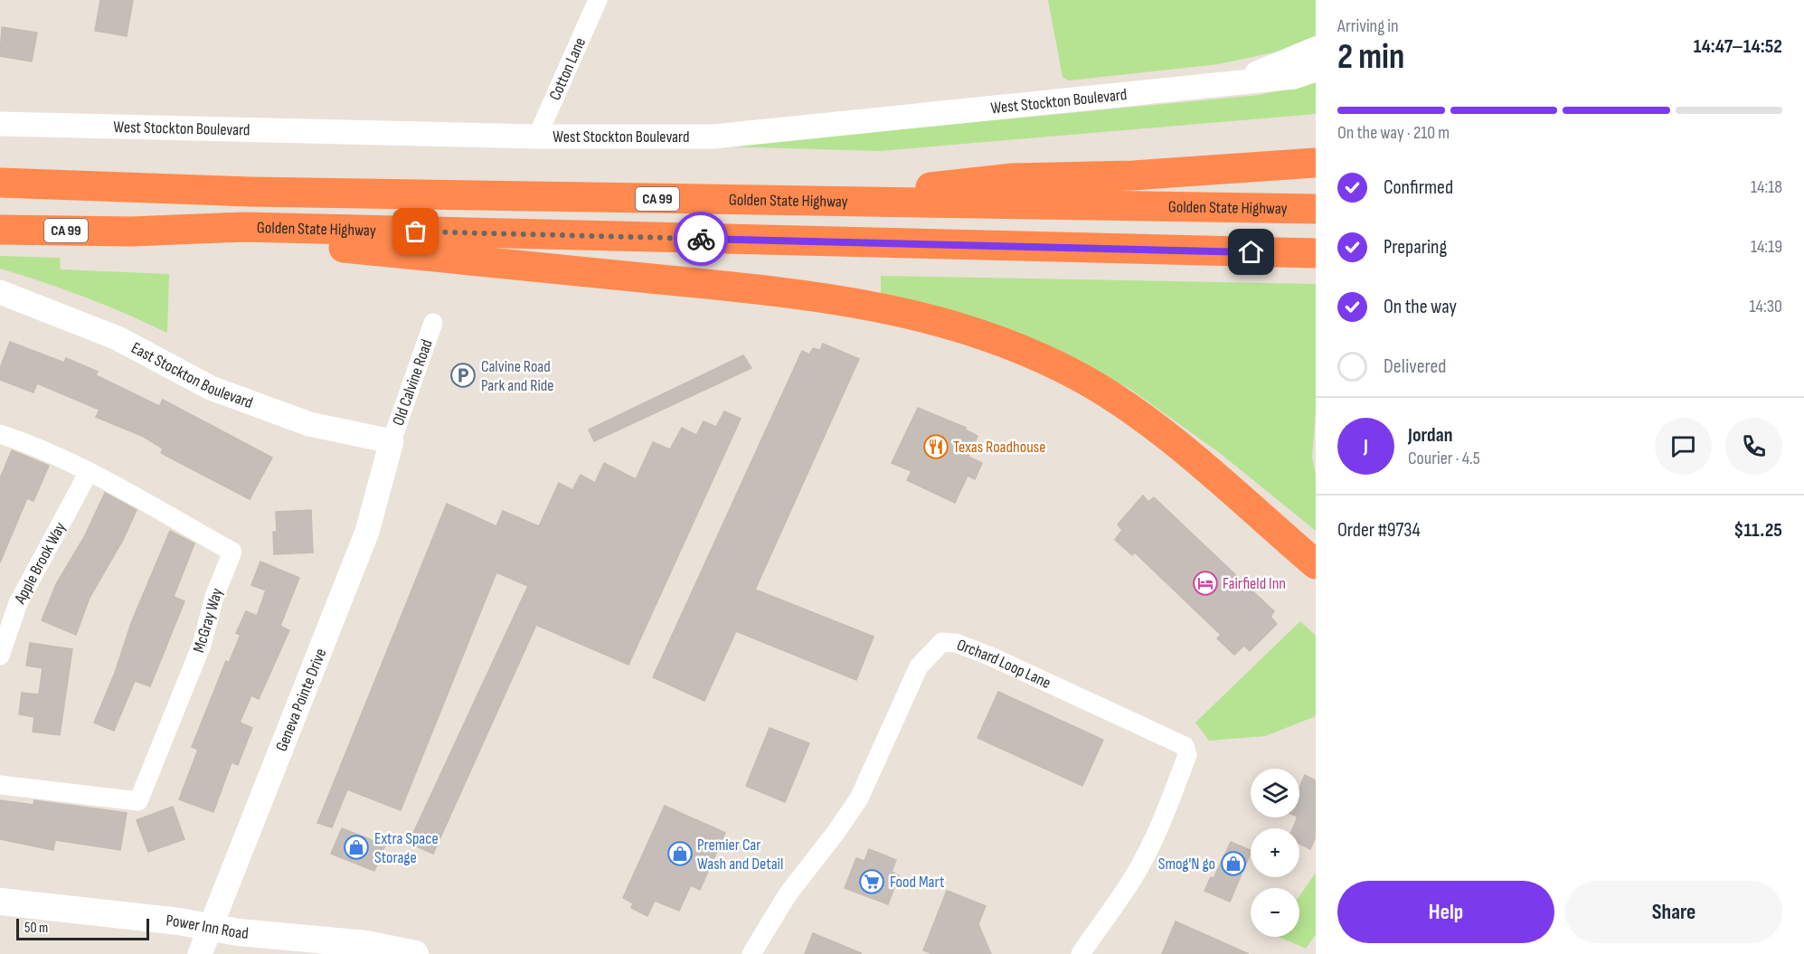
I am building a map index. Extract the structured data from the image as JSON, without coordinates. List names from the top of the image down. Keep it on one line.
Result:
{"streets":{"highway":["CA 99","Golden State Highway"],"main road":["Power Inn Road"],"street":["Cotton Lane","West Stockton Boulevard","East Stockton Boulevard","Old Calvine Road","Apple Brook Way","McGray Way","Orchard Loop Lane","Geneva Pointe Drive"]},"crossings":[["Cotton Lane","West Stockton Boulevard"],["East Stockton Boulevard","Old Calvine Road"],["East Stockton Boulevard","Geneva Pointe Drive"],["Old Calvine Road","Geneva Pointe Drive"],["Apple Brook Way","McGray Way"],["Geneva Pointe Drive","Power Inn Road"]],"places":{"parking":["Calvine Road Park and Ride"],"restaurant":["Texas Roadhouse"],"hotel":["Fairfield Inn"],"shop":["Extra Space Storage","Premier Car Wash and Detail","Smog'N go"],"supermarket":["Food Mart"]},"scale_bar":"50 m","page":{"heading":["2 min","Arriving in","14:47–14:52"],"panel":["Jordan","Courier · 4.5","Order #9734","$11.25"],"bar":"On the way · 210 m","list":[["Confirmed","14:18"],["Preparing","14:19"],["On the way","14:30"],"Delivered"],"round":"J","map_buttons":["+","−"],"buttons":["Help","Share"],"scale":"50 m"}}
